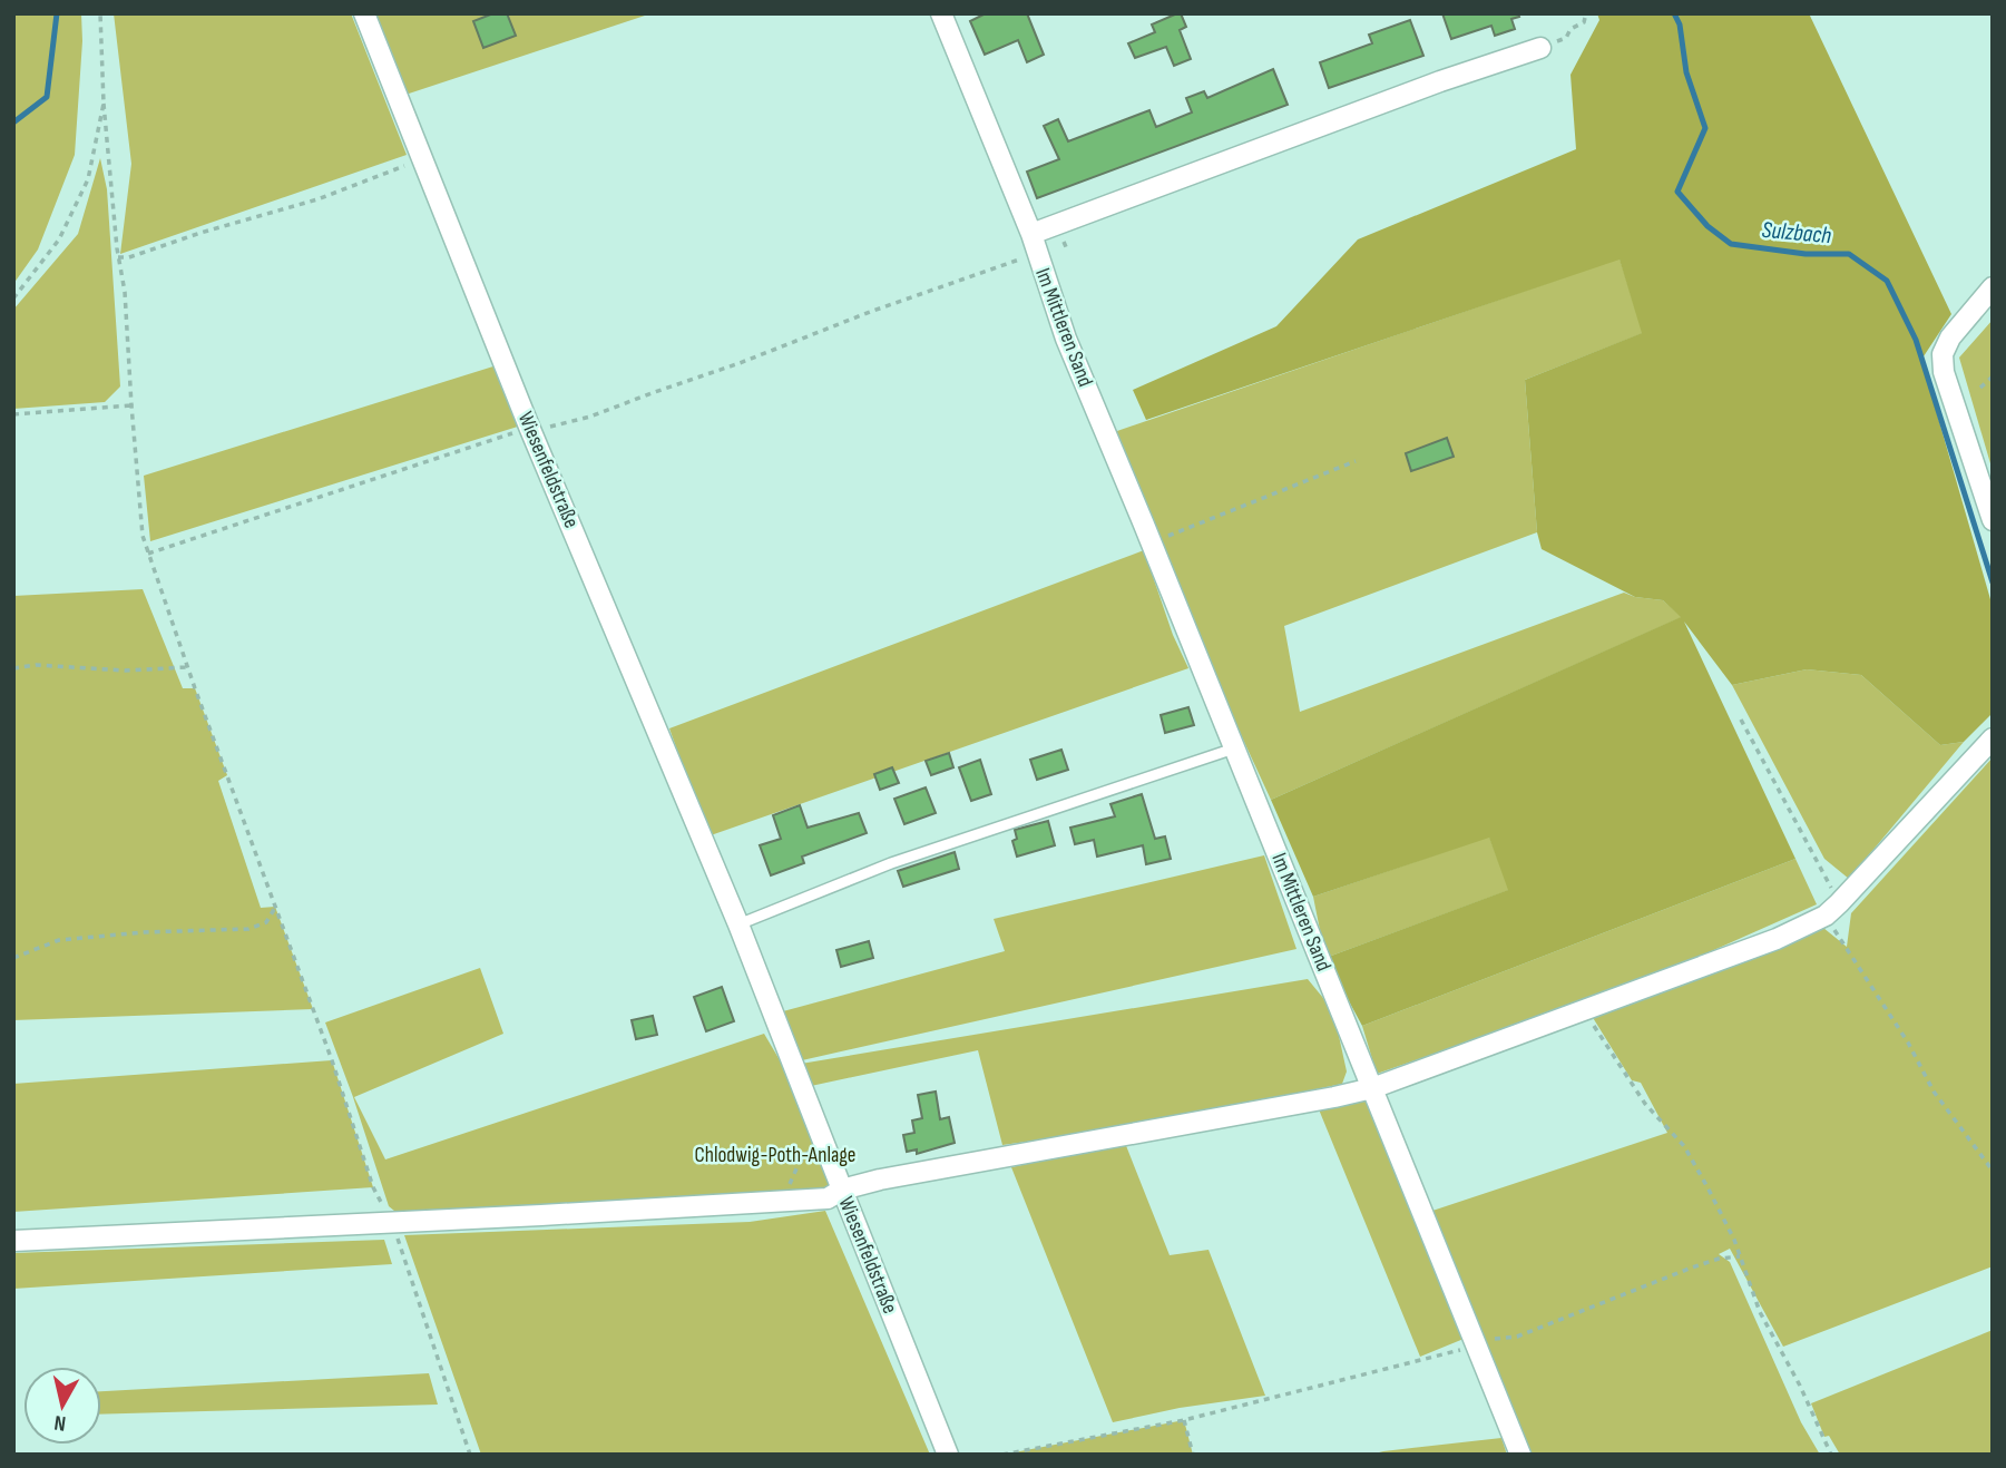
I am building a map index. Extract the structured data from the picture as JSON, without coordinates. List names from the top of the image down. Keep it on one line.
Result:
{"streets":{"street":["Im Mittleren Sand","Wiesenfeldstraße"]},"water":["Sulzbach"],"parks":["Chlodwig-Poth-Anlage"],"north":"bottom"}
